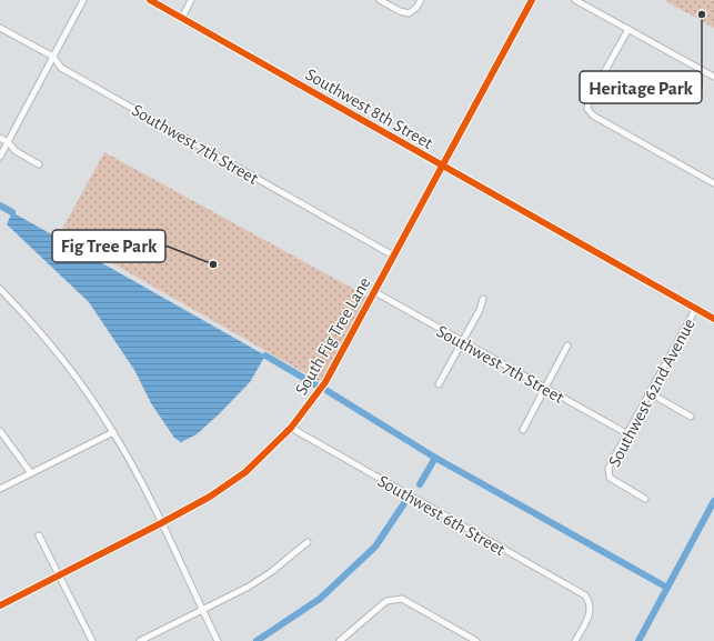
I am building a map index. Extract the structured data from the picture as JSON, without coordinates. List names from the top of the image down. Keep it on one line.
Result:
{"streets":{"street":["Southwest 8th Street","Southwest 7th Street","South Fig Tree Lane","Southwest 62nd Avenue","Southwest 6th Street"]},"crossings":[["Southwest 8th Street","South Fig Tree Lane"],["Southwest 8th Street","Southwest 62nd Avenue"],["Southwest 7th Street","South Fig Tree Lane"],["Southwest 7th Street","Southwest 62nd Avenue"],["South Fig Tree Lane","Southwest 6th Street"]],"places":["Heritage Park","Fig Tree Park"]}
